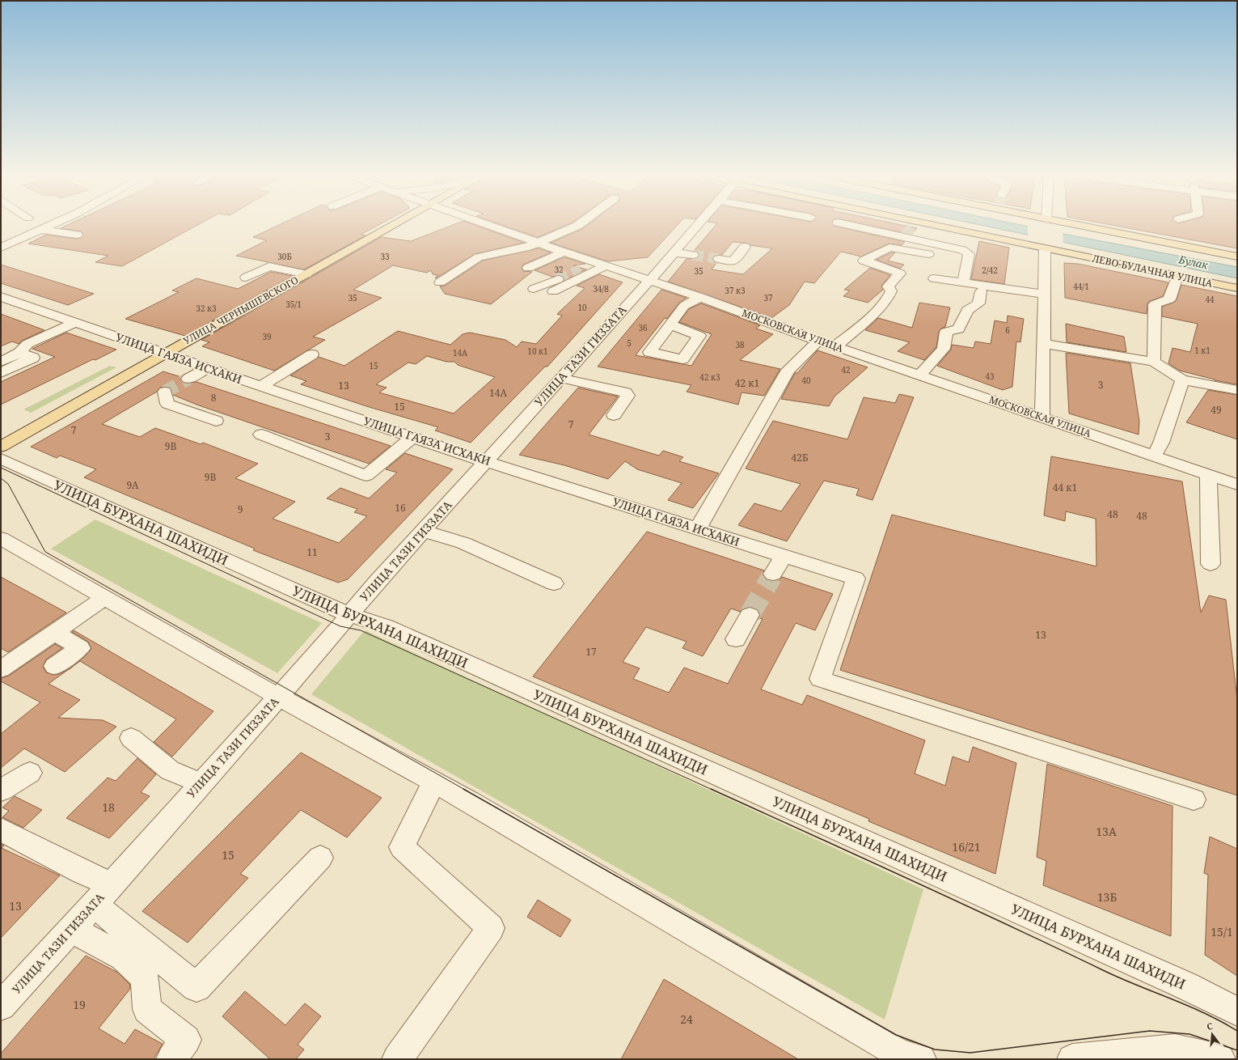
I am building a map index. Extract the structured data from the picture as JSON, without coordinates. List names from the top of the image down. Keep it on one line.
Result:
{"streets":{"main road":["ЛЕВО-БУЛАЧНАЯ УЛИЦА","УЛИЦА ЧЕРНЫШЕВСКОГО"],"street":["МОСКОВСКАЯ УЛИЦА","УЛИЦА ТАЗИ ГИЗЗАТА","УЛИЦА ГАЯЗА ИСХАКИ","УЛИЦА БУРХАНА ШАХИДИ"]},"crossings":[["УЛИЦА ЧЕРНЫШЕВСКОГО","УЛИЦА ГАЯЗА ИСХАКИ"],["МОСКОВСКАЯ УЛИЦА","УЛИЦА ТАЗИ ГИЗЗАТА"],["УЛИЦА ТАЗИ ГИЗЗАТА","УЛИЦА ГАЯЗА ИСХАКИ"],["УЛИЦА ТАЗИ ГИЗЗАТА","УЛИЦА БУРХАНА ШАХИДИ"]],"water":["Булак"],"house_numbers":["30Б","33","32","2/42","35","44/1","34/8","37 к3","35","37","44","35/1","10","32 к3","36","6","39","5","38","1 к1","10 к1","14А","15","42","43","42 к3","40","42 к1","3","13","14А","8","15","49","7","7","3","9В","42Б","9В","9А","44 к1","16","9","48","48","11","13","17","18","13А","16/21","15","13Б","13","15/1","19","24"],"north":"top"}
